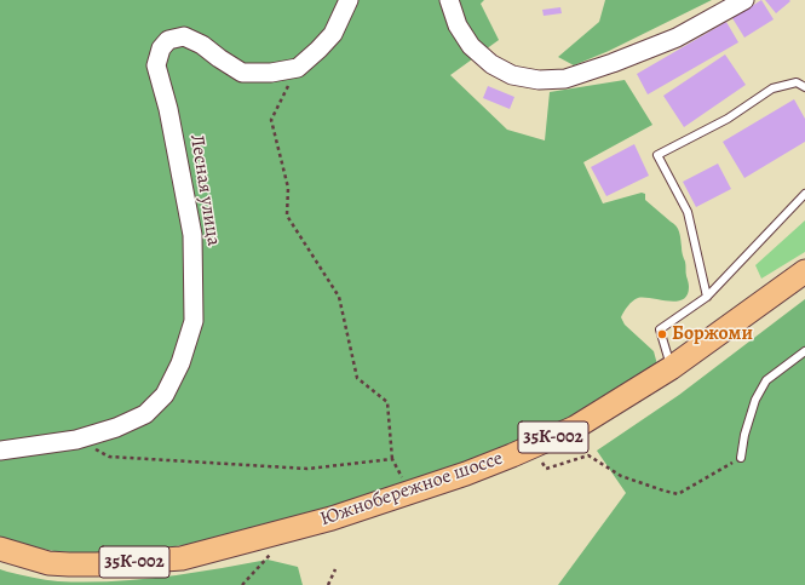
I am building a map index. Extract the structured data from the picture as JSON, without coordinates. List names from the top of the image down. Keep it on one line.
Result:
{"streets":{"highway":["35К-002","Южнобережное шоссе"],"street":["Лесная улица"]},"places":["Боржоми"]}
